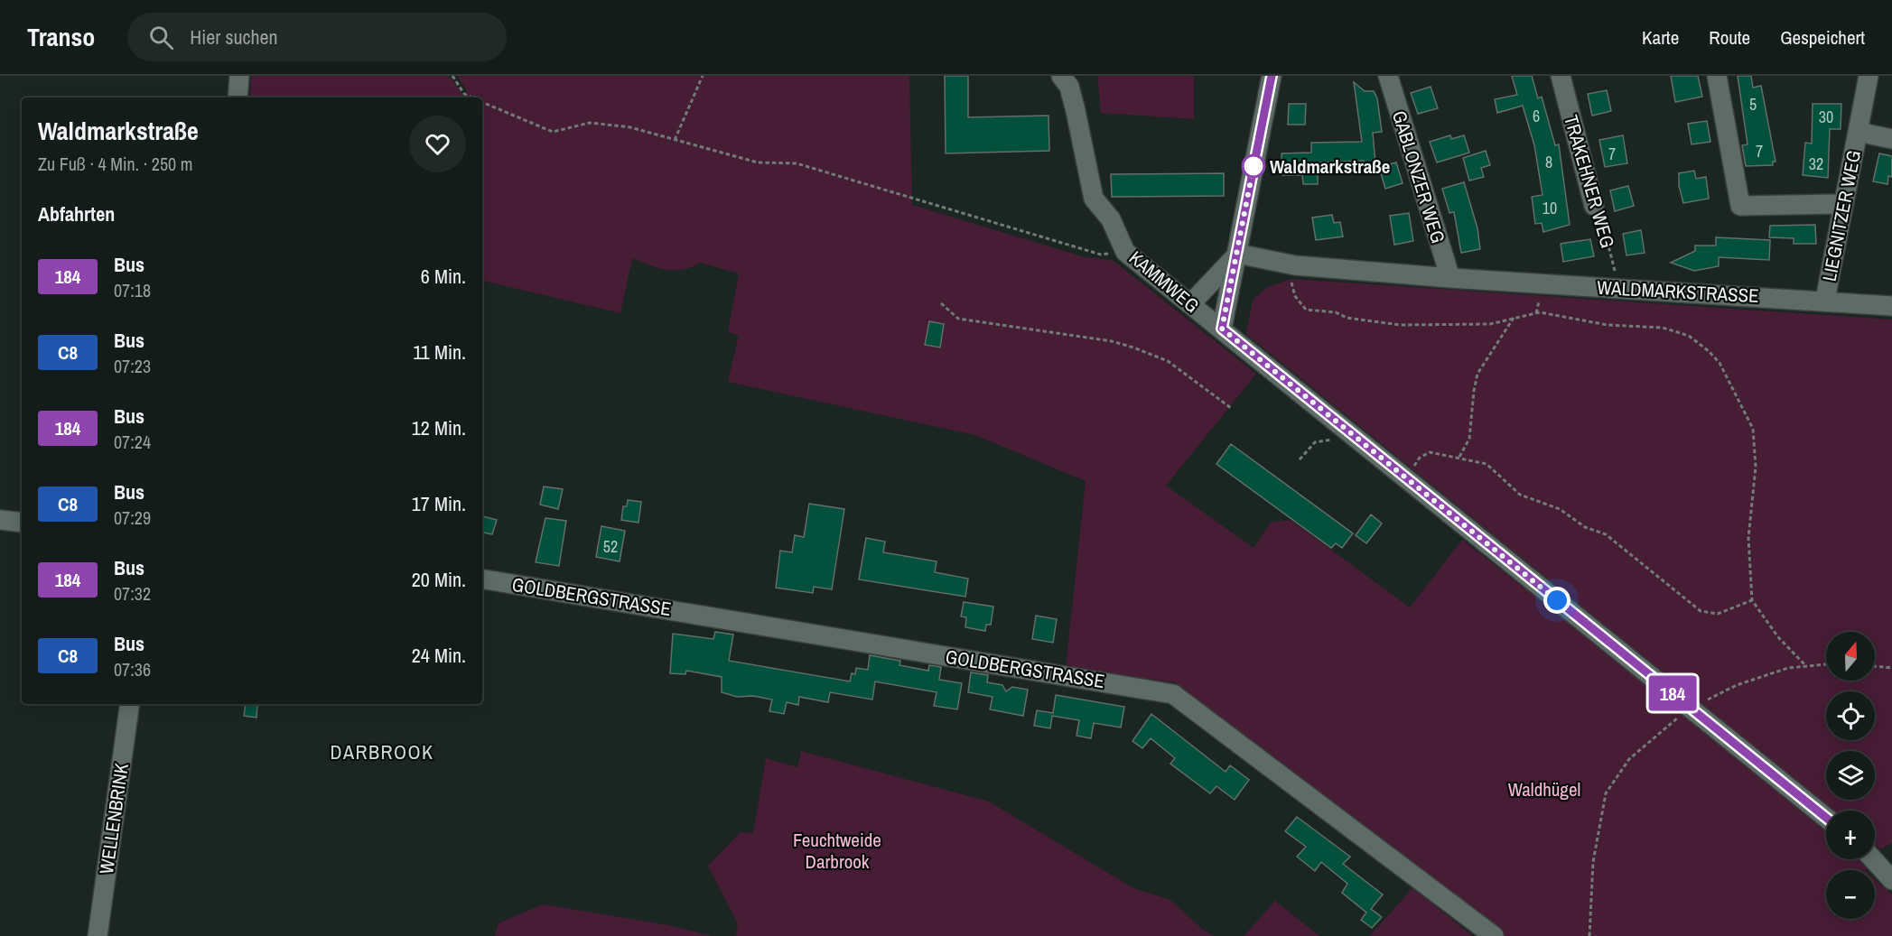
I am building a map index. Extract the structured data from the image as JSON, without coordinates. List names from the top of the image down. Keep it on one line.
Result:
{"streets":{"street":["GABLONZER WEG","TRAKEHNER WEG","LIEGNITZER WEG","KAMMWEG","WALDMARKSTRASSE","GOLDBERGSTRASSE","WELLENBRINK"]},"crossings":[["GABLONZER WEG","WALDMARKSTRASSE"],["TRAKEHNER WEG","WALDMARKSTRASSE"],["LIEGNITZER WEG","WALDMARKSTRASSE"]],"districts":["DARBROOK"],"parks":["Waldhügel","Feuchtweide Darbrook"],"places":["Waldmarkstraße"],"lines":["bus line 184"],"house_numbers":["5","6","30","7","7","8","32","10","52"],"north":"top","page":{"header":"Transo","search":"Hier suchen","nav":["Karte","Route","Gespeichert"],"on_map":"184","heading":[["Waldmarkstraße","Zu Fuß · 4 Min. · 250 m"],"Abfahrten"],"list":[{"mark":"184","name":"Bus","note":"07:18","value":"6 Min."},{"mark":"C8","name":"Bus","note":"07:23","value":"11 Min."},{"mark":"184","name":"Bus","note":"07:24","value":"12 Min."},{"mark":"C8","name":"Bus","note":"07:29","value":"17 Min."},{"mark":"184","name":"Bus","note":"07:32","value":"20 Min."},{"mark":"C8","name":"Bus","note":"07:36","value":"24 Min."}],"map_buttons":["+","−"]}}
